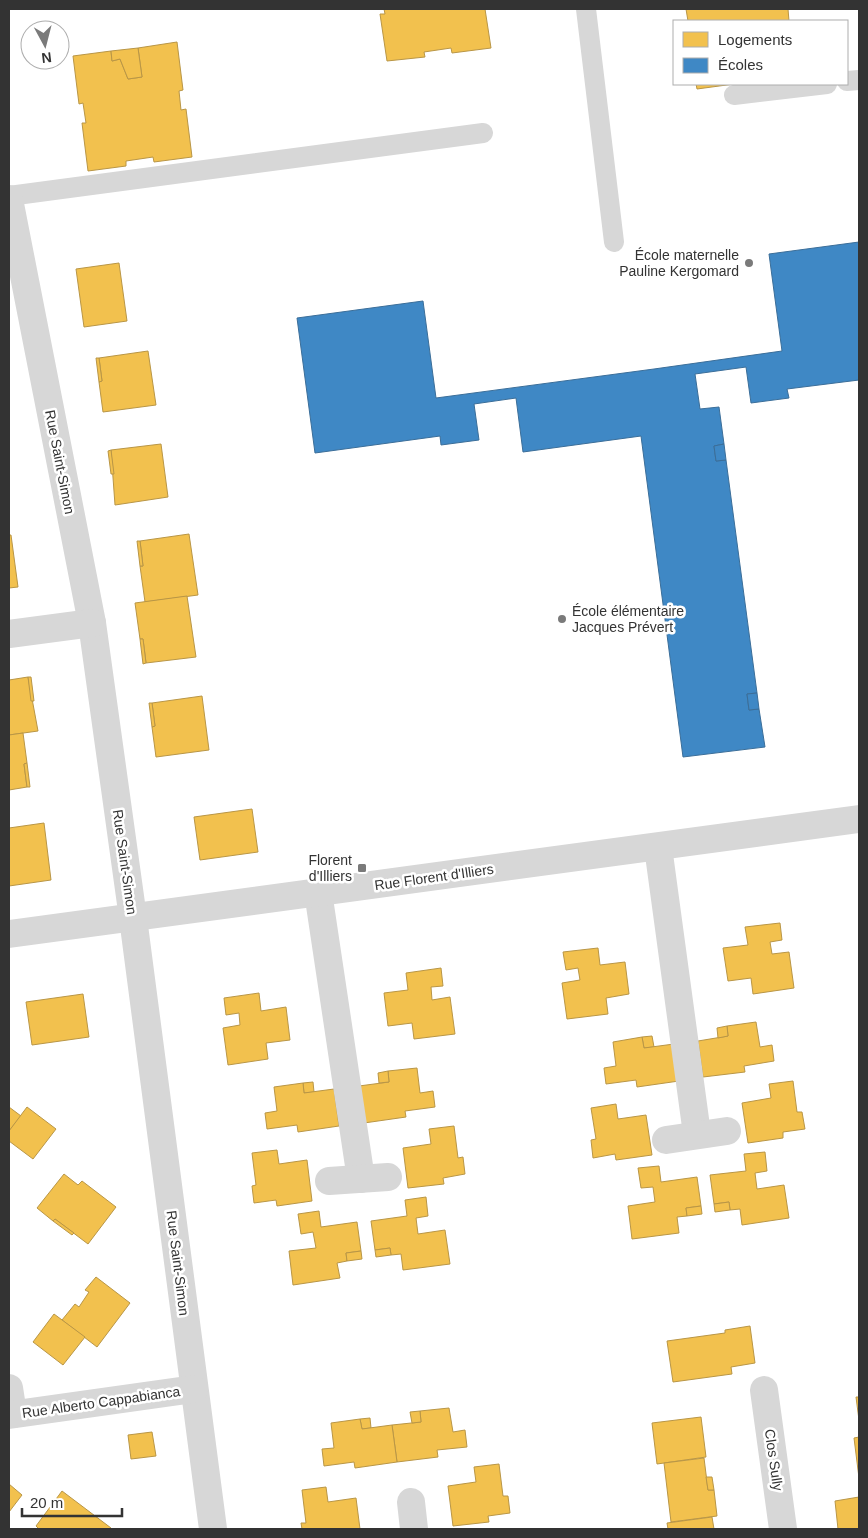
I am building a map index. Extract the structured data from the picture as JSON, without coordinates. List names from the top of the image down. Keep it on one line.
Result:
{"streets":{"street":["Rue Saint-Simon","Rue Florent d'Illiers","Rue Alberto Cappabianca","Clos Sully"]},"crossings":[["Rue Saint-Simon","Rue Florent d'Illiers"],["Rue Saint-Simon","Rue Alberto Cappabianca"]],"places":{"other":["École maternelle Pauline Kergomard","École élémentaire Jacques Prévert"],"transit":["Florent d'Illiers"]},"legend":["Logements","Écoles"],"scale_bar":"20 m","north":"bottom"}
